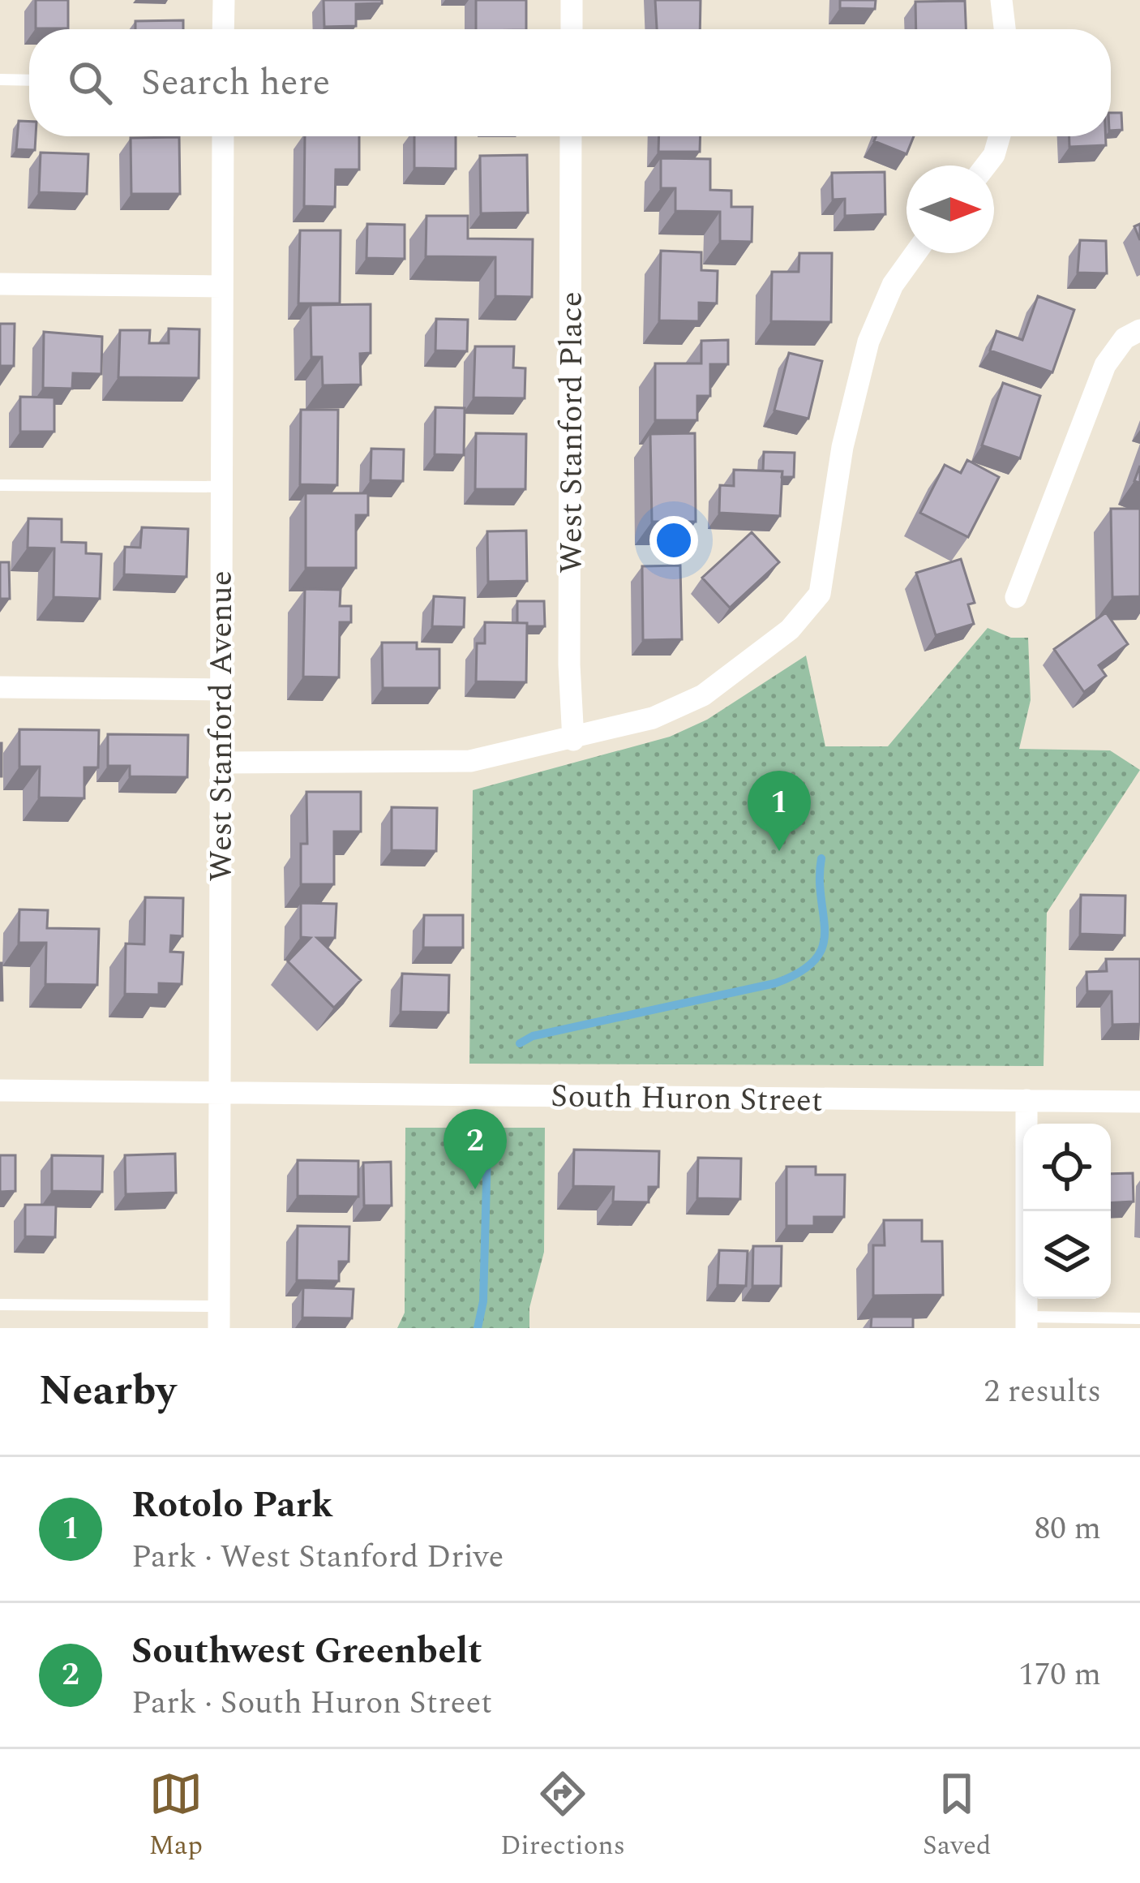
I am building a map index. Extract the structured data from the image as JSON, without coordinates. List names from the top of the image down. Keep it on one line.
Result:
{"streets":{"street":["West Stanford Place","West Stanford Avenue","South Huron Street"]},"crossings":[["West Stanford Avenue","South Huron Street"]],"north":"right","page":{"search":"Search here","pins":["1","2"],"heading":["Nearby","2 results"],"list":[{"mark":"1","name":"Rotolo Park","note":"Park · West Stanford Drive","value":"80 m"},{"mark":"2","name":"Southwest Greenbelt","note":"Park · South Huron Street","value":"170 m"}],"nav":["Map","Directions","Saved"]}}
